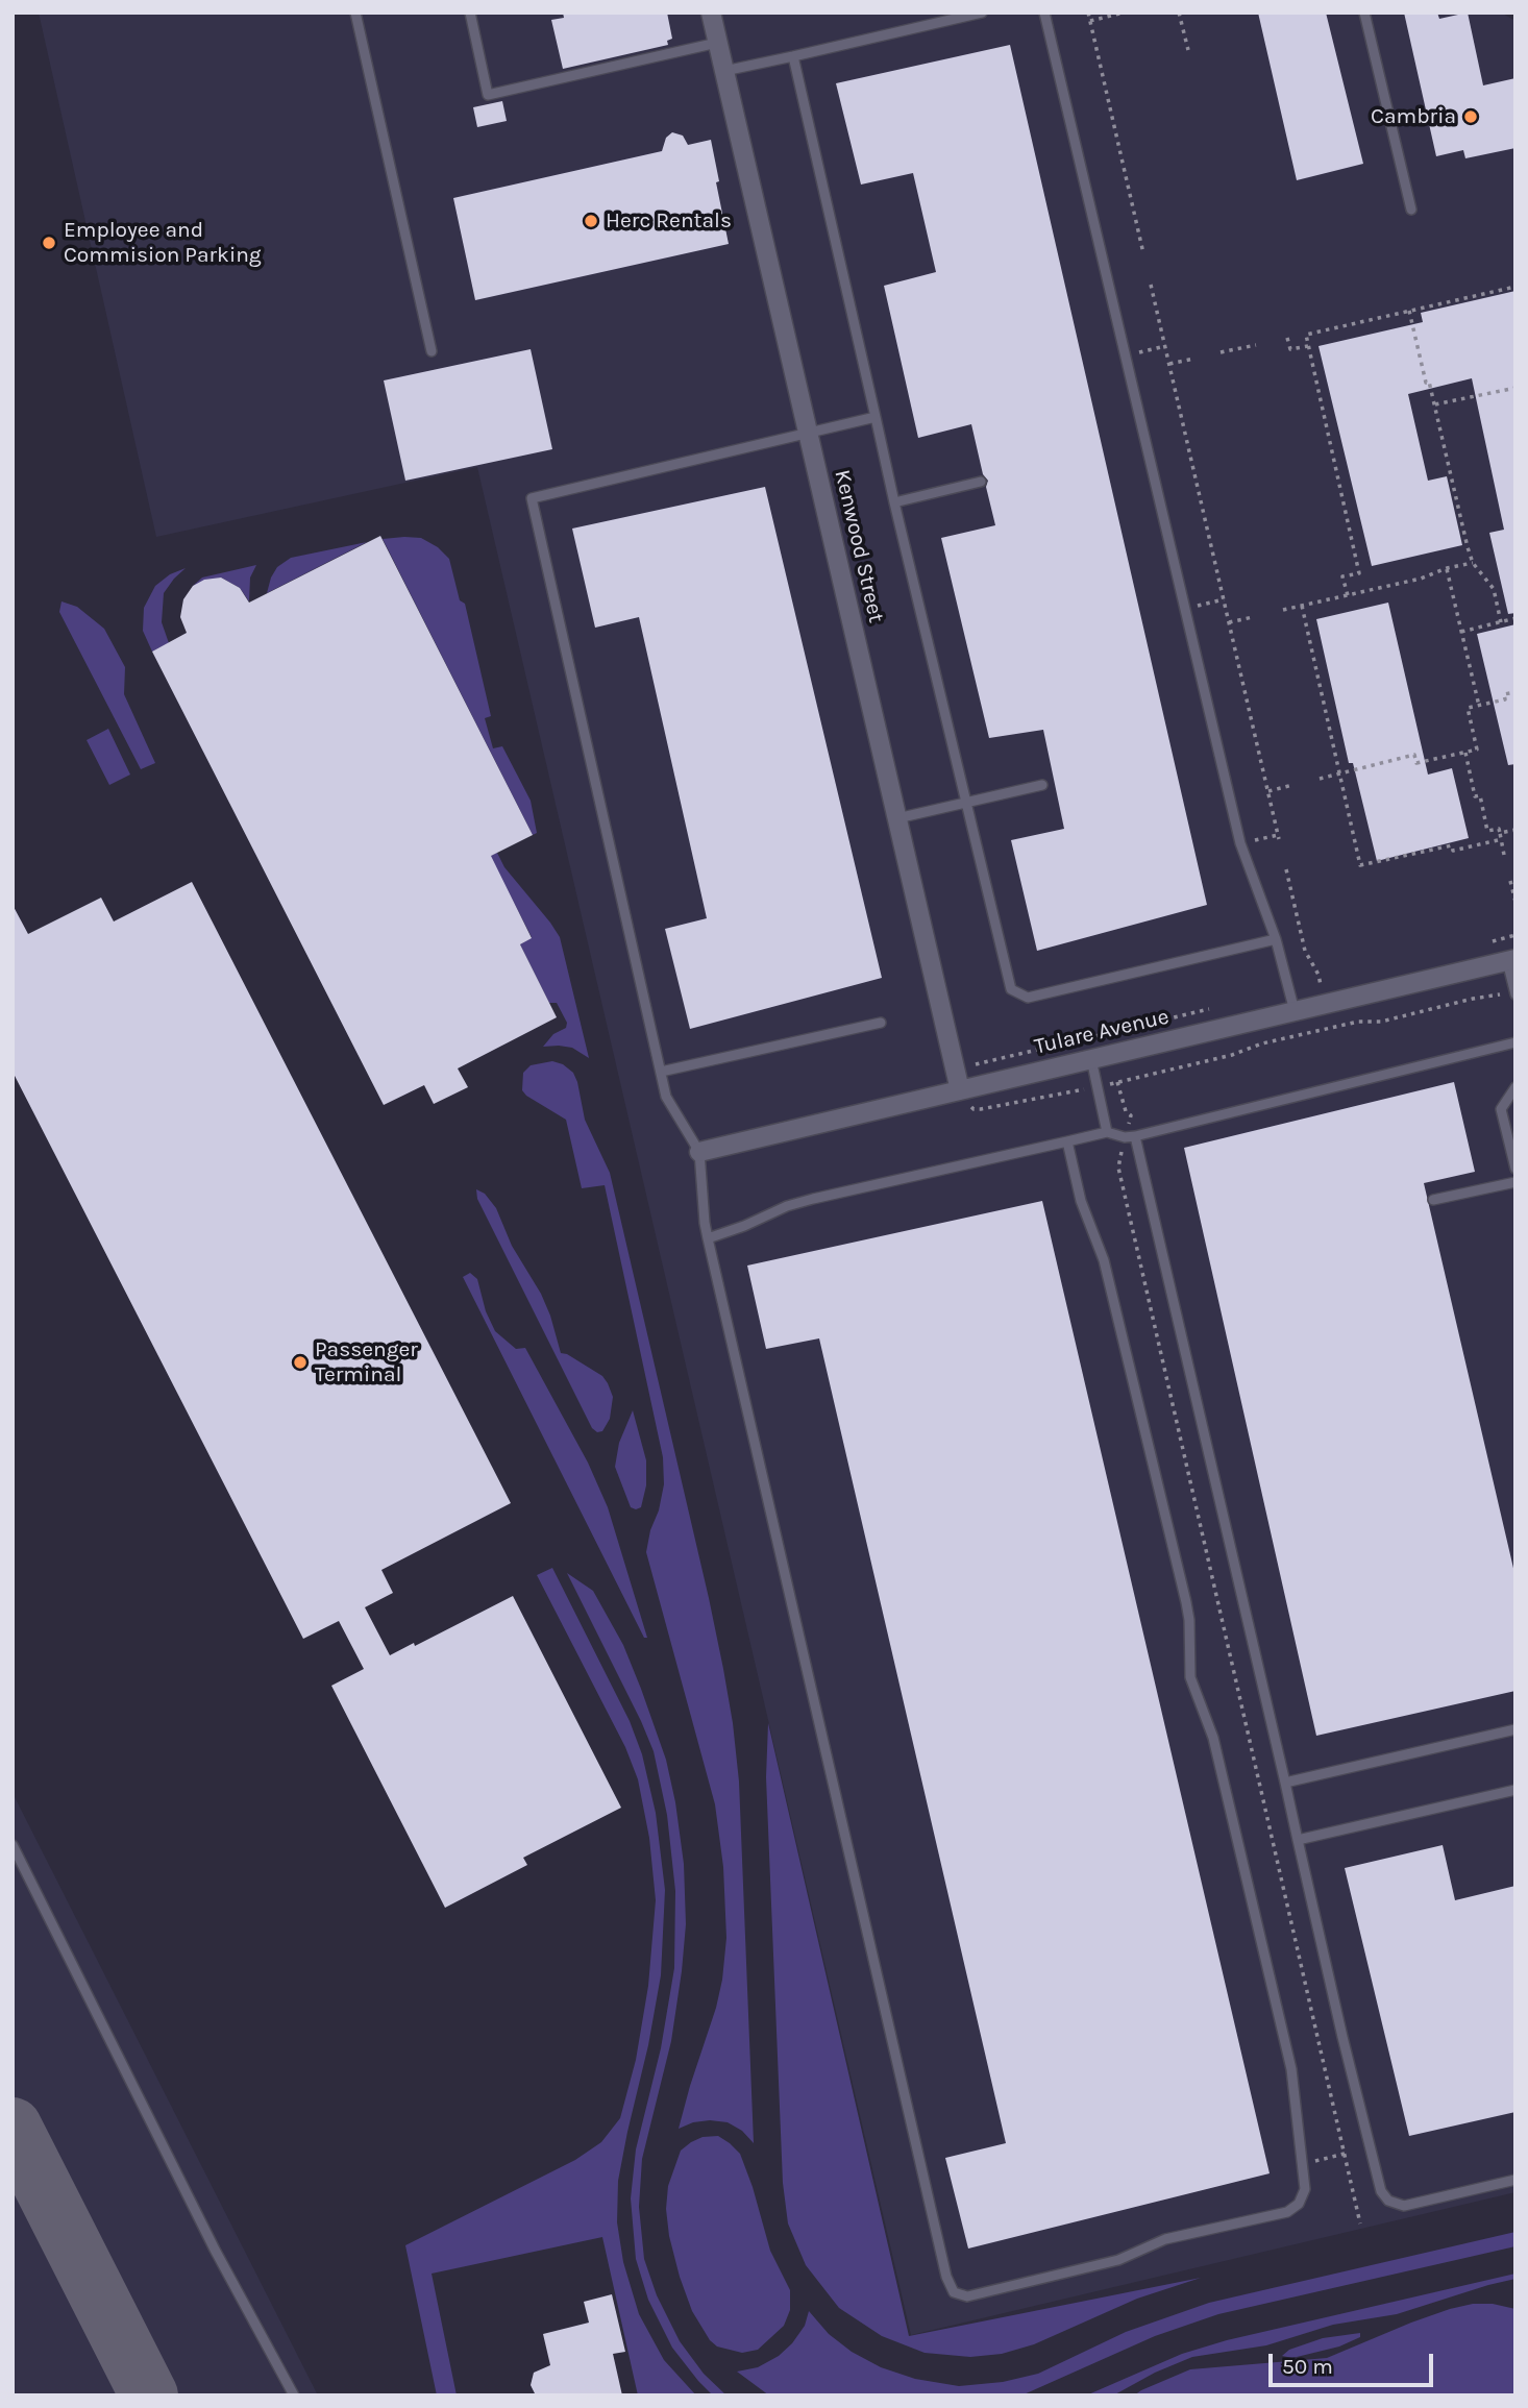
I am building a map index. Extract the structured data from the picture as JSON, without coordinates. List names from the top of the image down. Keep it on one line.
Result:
{"streets":{"street":["Kenwood Street","Tulare Avenue"]},"crossings":[["Kenwood Street","Tulare Avenue"]],"places":["Cambria","Herc Rentals","Employee and Commision Parking","Passenger Terminal"],"scale_bar":"50 m"}
